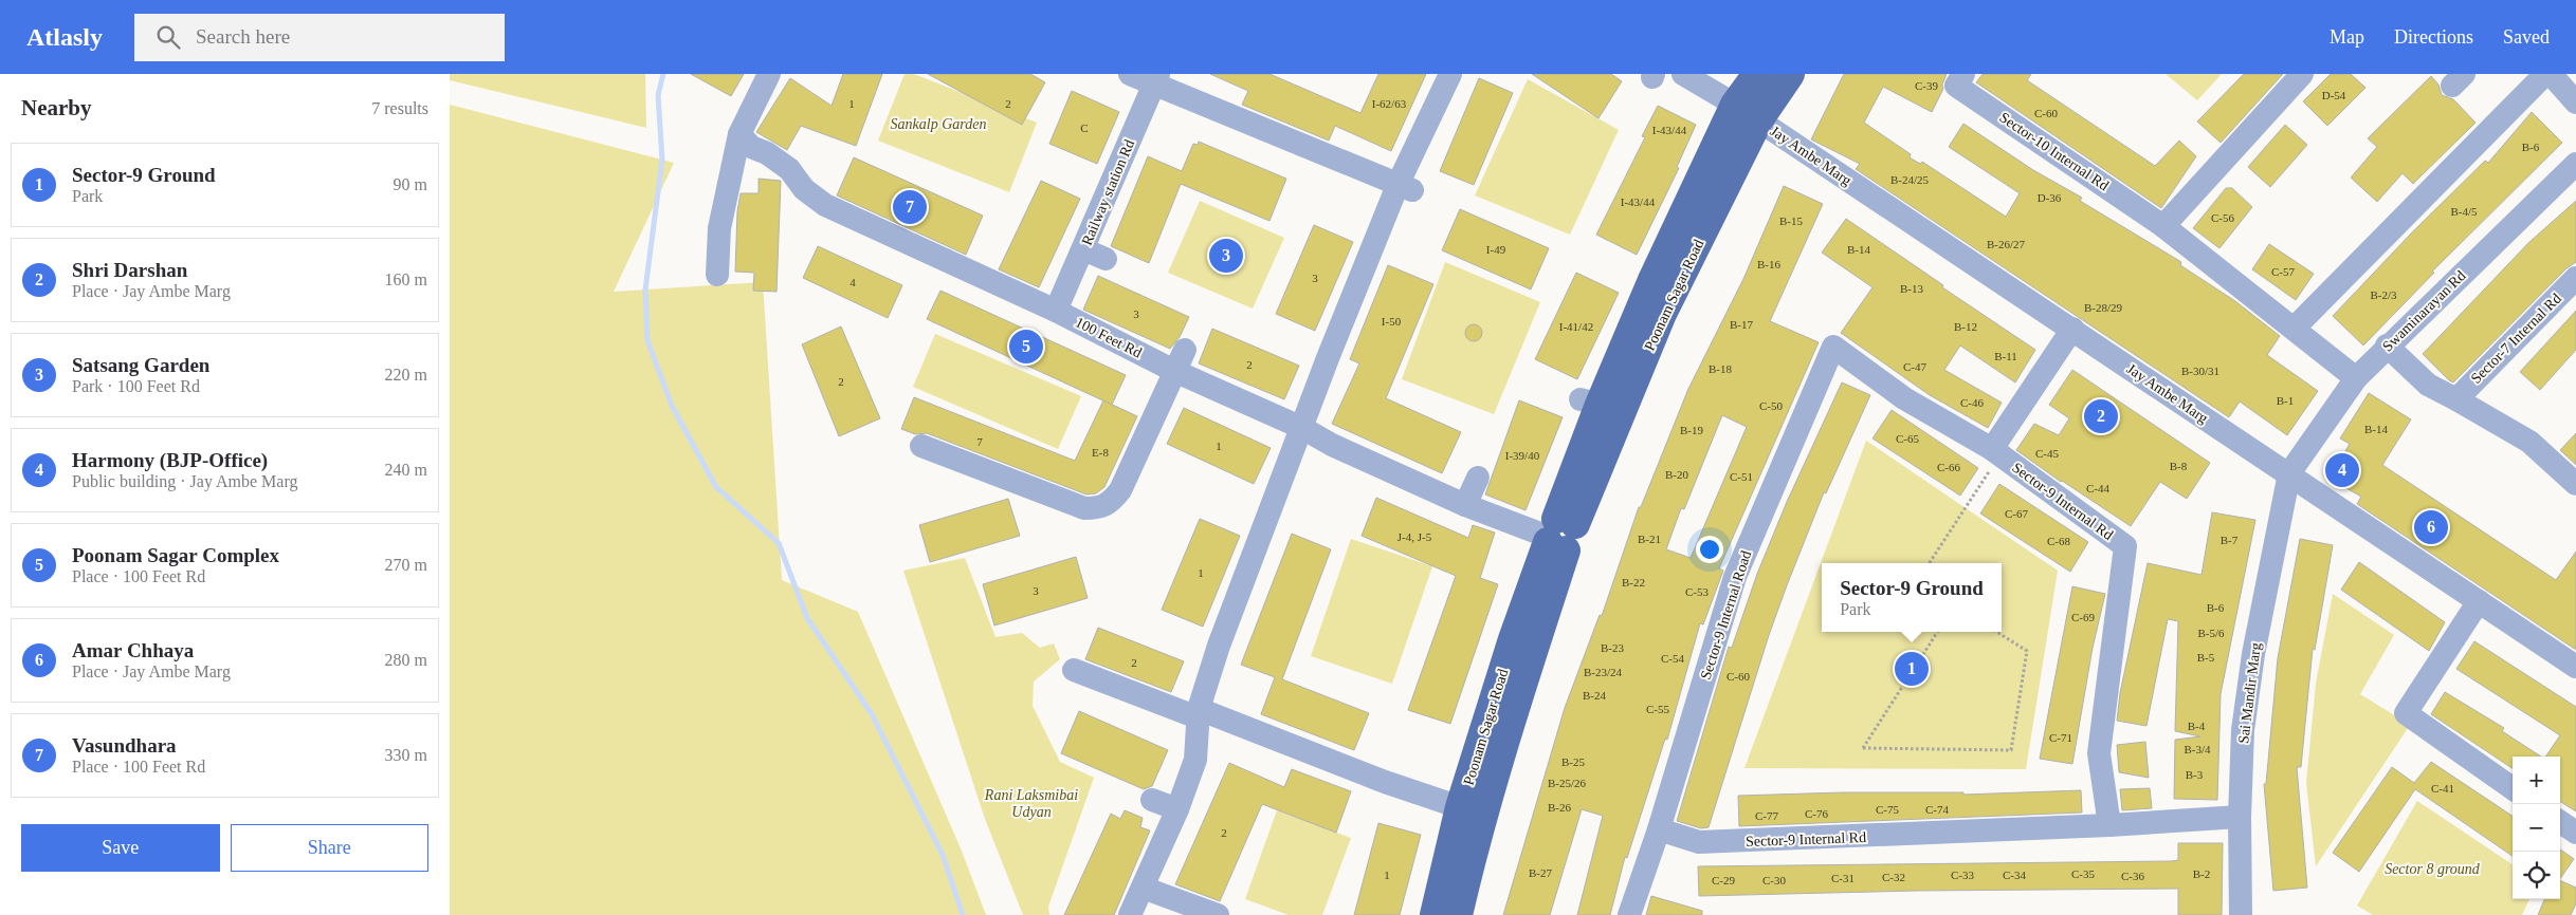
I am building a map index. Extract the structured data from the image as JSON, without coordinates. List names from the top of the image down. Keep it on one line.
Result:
{"streets":{"main road":["Poonam Sagar Road"],"street":["Sector-10 Internal Rd","Jay Ambe Marg","Railway station Rd","Swaminarayan Rd","100 Feet Rd","Sector-7 Internal Rd","Sector-9 Internal Rd","Sector-9 Internal Road","Sai Mandir Marg"]},"crossings":[["Sector-10 Internal Rd","Swaminarayan Rd"],["Jay Ambe Marg","Poonam Sagar Road"],["Jay Ambe Marg","Swaminarayan Rd"],["Jay Ambe Marg","Sai Mandir Marg"],["Railway station Rd","100 Feet Rd"],["Poonam Sagar Road","100 Feet Rd"],["Swaminarayan Rd","Sai Mandir Marg"],["Sector-9 Internal Rd","Sector-9 Internal Road"],["Sector-9 Internal Rd","Sai Mandir Marg"]],"parks":["Sankalp Garden","Rani Laksmibai Udyan","Sector 8 ground"],"house_numbers":["C-39","D-54","1","2","I-62/63","C-60","C","I-43/44","B-6","B-24/25","D-36","I-43/44","B-4/5","C-56","B-15","B-26/27","I-49","B-14","B-16","C-57","3","4","B-13","B-2/3","B-28/29","3","I-50","B-17","I-41/42","B-12","B-11","2","C-47","B-18","B-30/31","2","B-1","C-46","C-50","B-14","B-19","C-65","7","1","E-8","C-45","I-39/40","B-8","C-66","B-20","C-51","C-44","C-67","J-4, J-5","B-21","B-7","C-68","1","B-22","3","C-53","B-6","C-69","B-5/6","B-23","B-5","C-54","2","B-23/24","C-60","B-24","C-55","B-4","C-71","B-3/4","B-25","B-3","B-25/26","C-41","B-26","C-75","C-74","C-76","C-77","2","B-27","C-35","B-2","1","C-33","C-34","C-36","C-32","C-31","C-29","C-30"],"page":{"header":"Atlasly","search":"Search here","nav":["Map","Directions","Saved"],"heading":["Nearby","7 results"],"list":[{"mark":"1","name":"Sector-9 Ground","note":"Park","value":"90 m"},{"mark":"2","name":"Shri Darshan","note":"Place · Jay Ambe Marg","value":"160 m"},{"mark":"3","name":"Satsang Garden","note":"Park · 100 Feet Rd","value":"220 m"},{"mark":"4","name":"Harmony (BJP-Office)","note":"Public building · Jay Ambe Marg","value":"240 m"},{"mark":"5","name":"Poonam Sagar Complex","note":"Place · 100 Feet Rd","value":"270 m"},{"mark":"6","name":"Amar Chhaya","note":"Place · Jay Ambe Marg","value":"280 m"},{"mark":"7","name":"Vasundhara","note":"Place · 100 Feet Rd","value":"330 m"}],"pins":["7","3","5","2","4","6","1"],"popup":["Sector-9 Ground","Park"],"map_buttons":["+","−"],"buttons":["Save","Share"]}}
